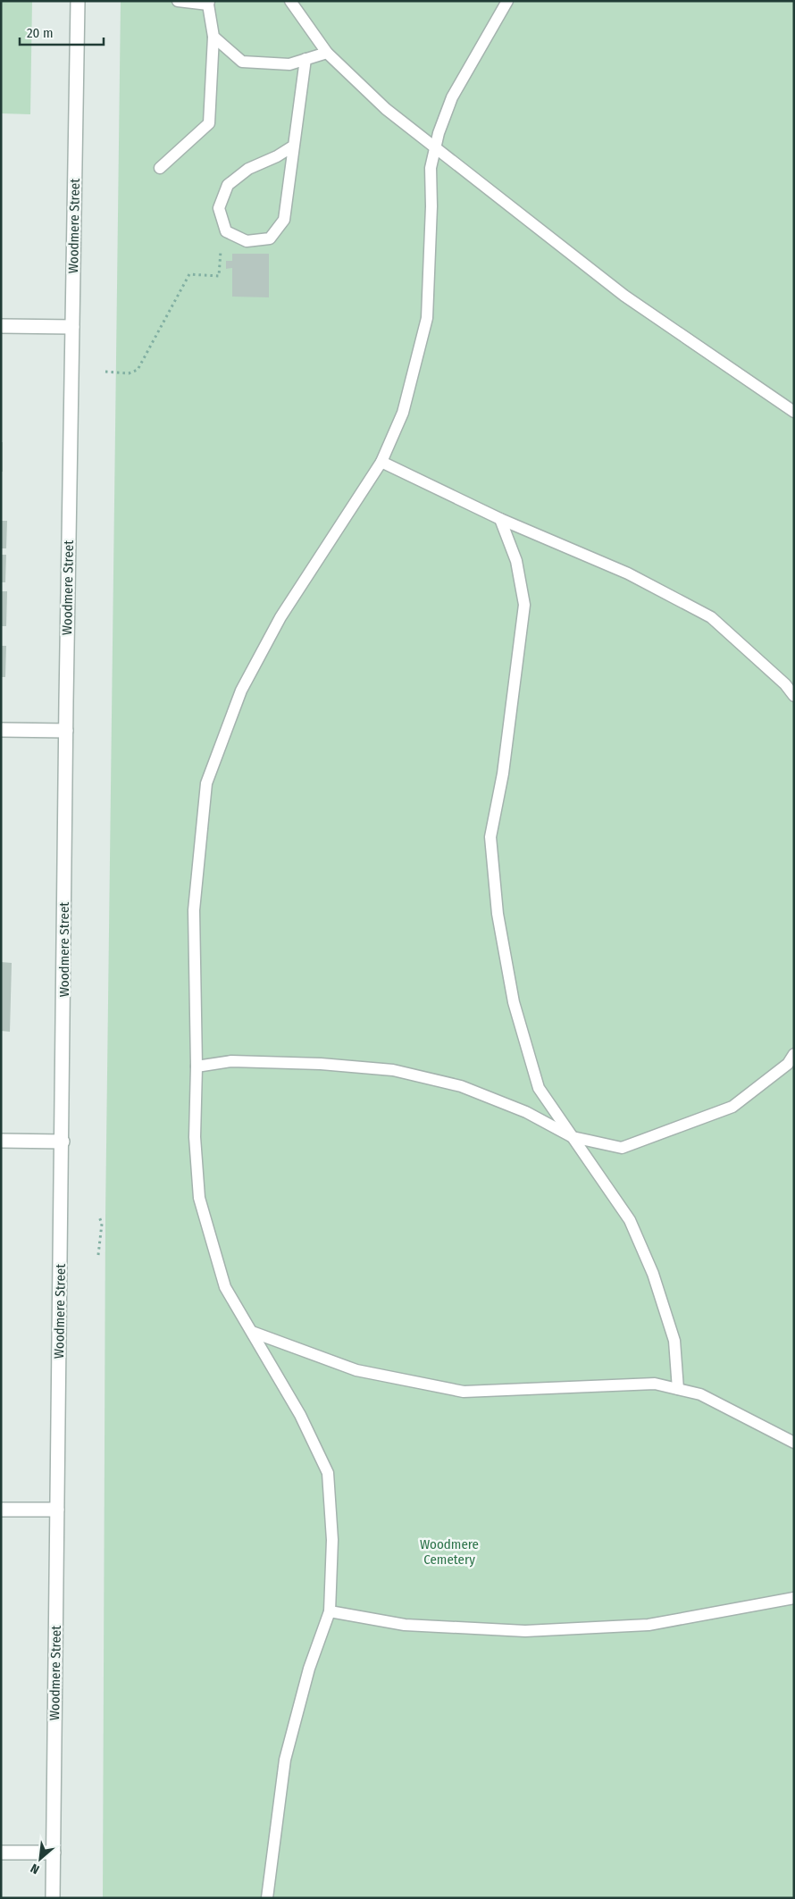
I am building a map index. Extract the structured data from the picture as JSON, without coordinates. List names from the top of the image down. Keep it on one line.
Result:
{"streets":{"street":["Woodmere Street"]},"parks":["Woodmere Cemetery"],"scale_bar":"20 m","north":"bottom left"}
